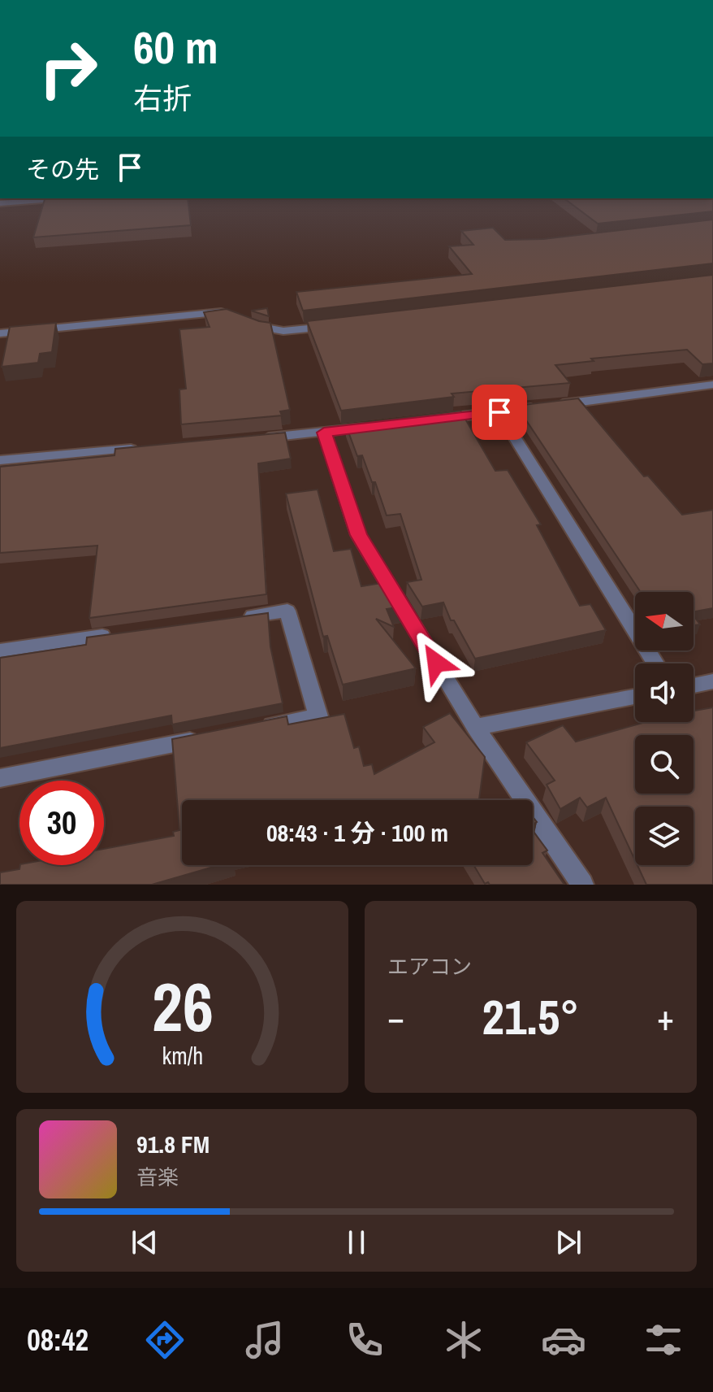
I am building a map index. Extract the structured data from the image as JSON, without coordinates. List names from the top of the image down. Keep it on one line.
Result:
{"north":"left","page":{"turn":["60 m","右折"],"then":"その先","limit":"30","trip":"08:43 · 1 分 · 100 m","tile":"エアコン","heat":["−","21.5°","+"],"song":["91.8 FM","音楽"],"tabs":"08:42","gauge":["26","km/h"]}}
